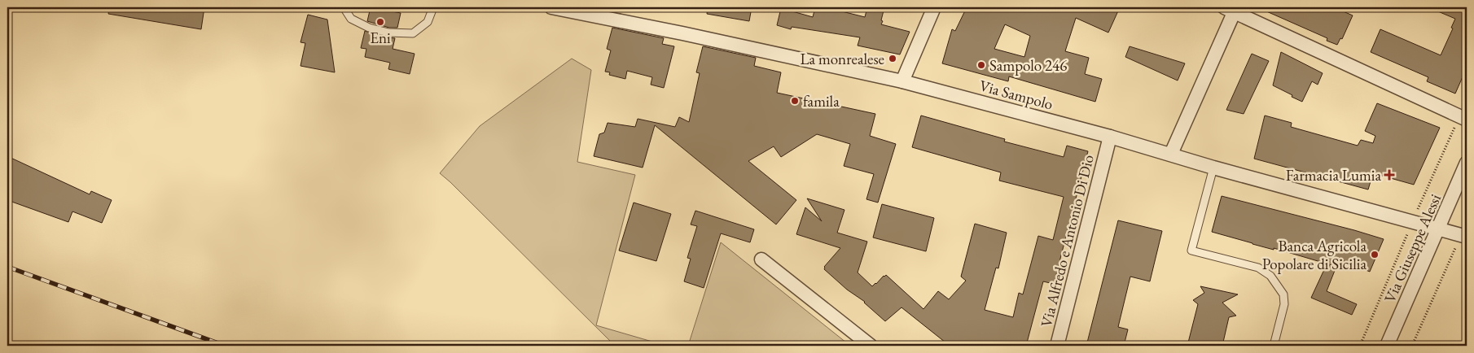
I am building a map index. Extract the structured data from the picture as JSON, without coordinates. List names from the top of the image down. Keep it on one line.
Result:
{"streets":{"street":["Via Sampolo","Via Alfredo e Antonio Di Dio","Via Giuseppe Alessi"]},"crossings":[["Via Sampolo","Via Alfredo e Antonio Di Dio"],["Via Sampolo","Via Giuseppe Alessi"]],"places":{"other":["Eni","La monrealese","Sampolo 246","famila","Banca Agricola Popolare di Sicilia"],"health":["Farmacia Lumia"]}}
